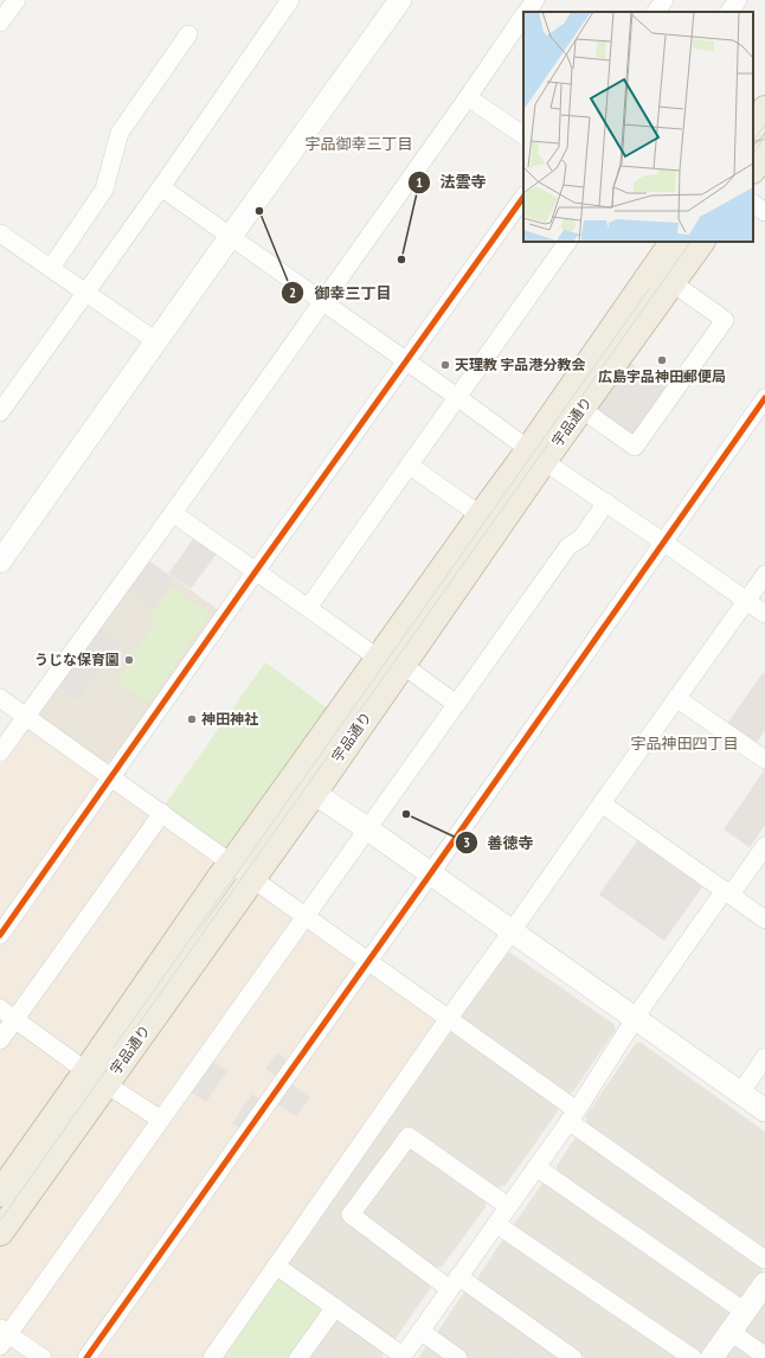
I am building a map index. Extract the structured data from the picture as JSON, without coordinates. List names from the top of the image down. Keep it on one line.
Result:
{"streets":{"highway":["宇品通り"]},"districts":["宇品御幸三丁目","宇品神田四丁目"],"places":["御幸三丁目","法雲寺","広島宇品神田郵便局","天理教 宇品港分教会","うじな保育園","神田神社","善徳寺"]}
